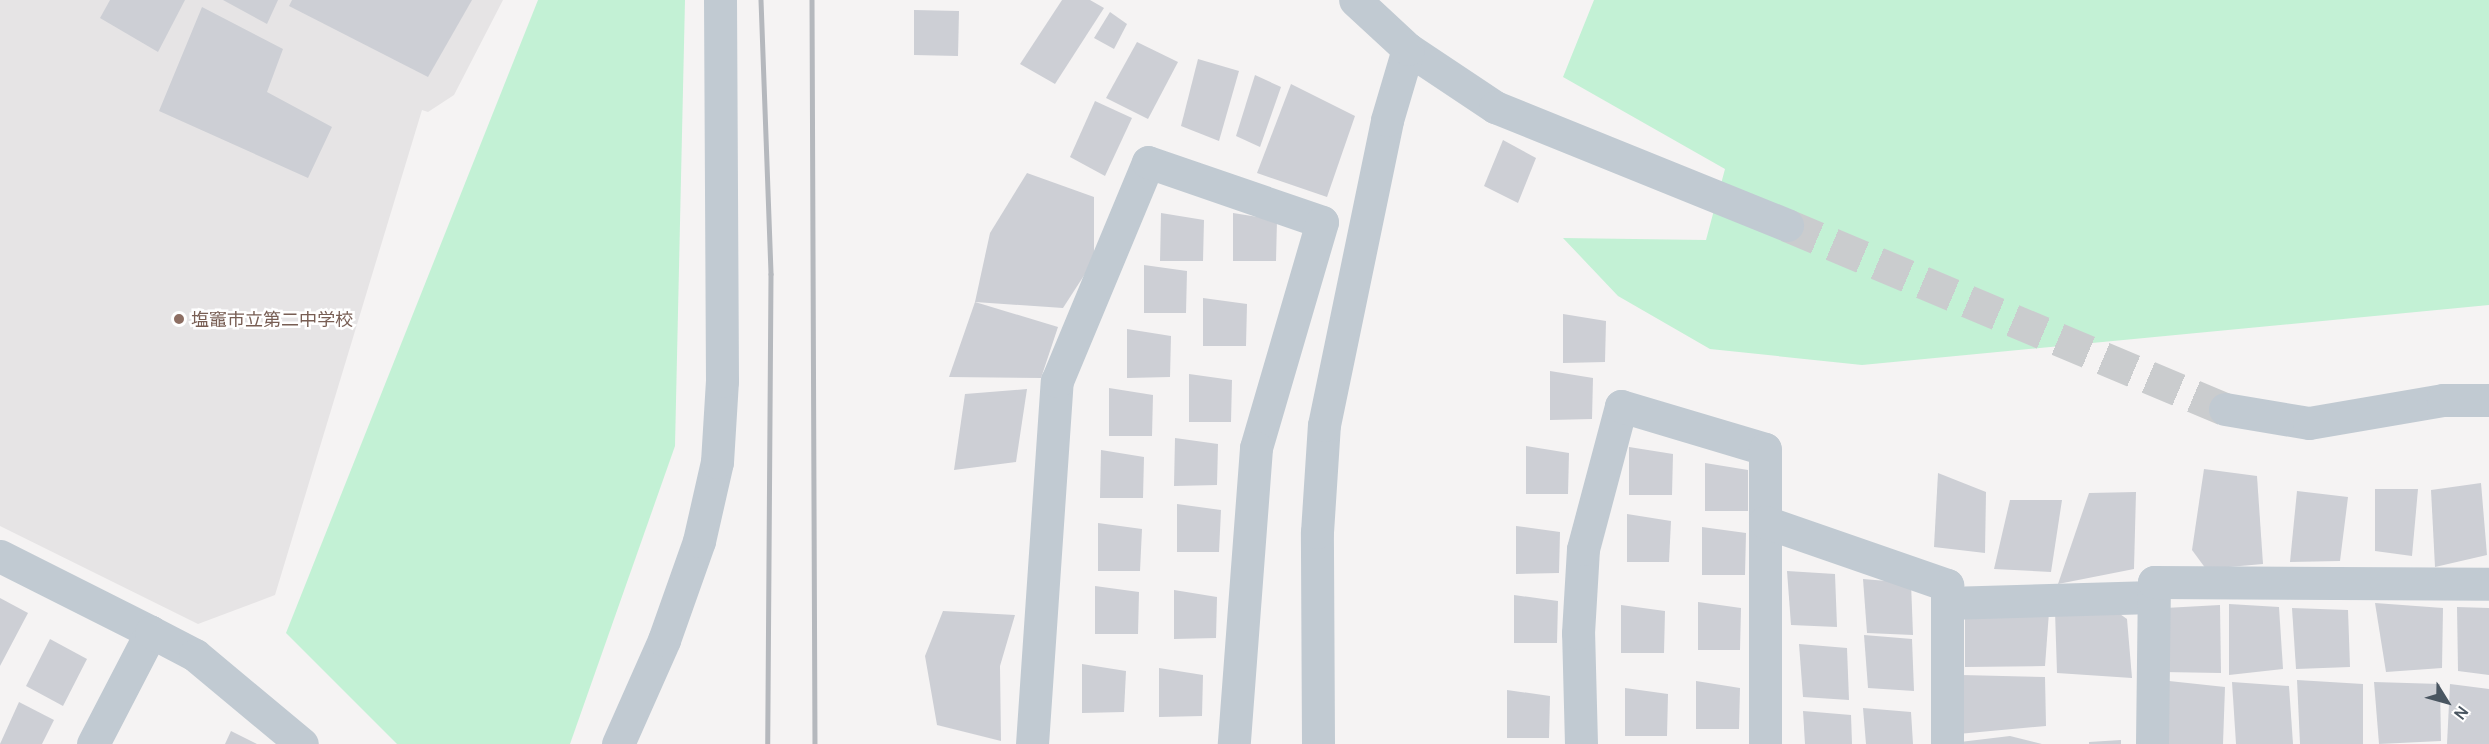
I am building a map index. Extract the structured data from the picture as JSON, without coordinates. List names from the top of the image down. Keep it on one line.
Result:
{"places":["塩竈市立第二中学校"],"north":"bottom right"}
